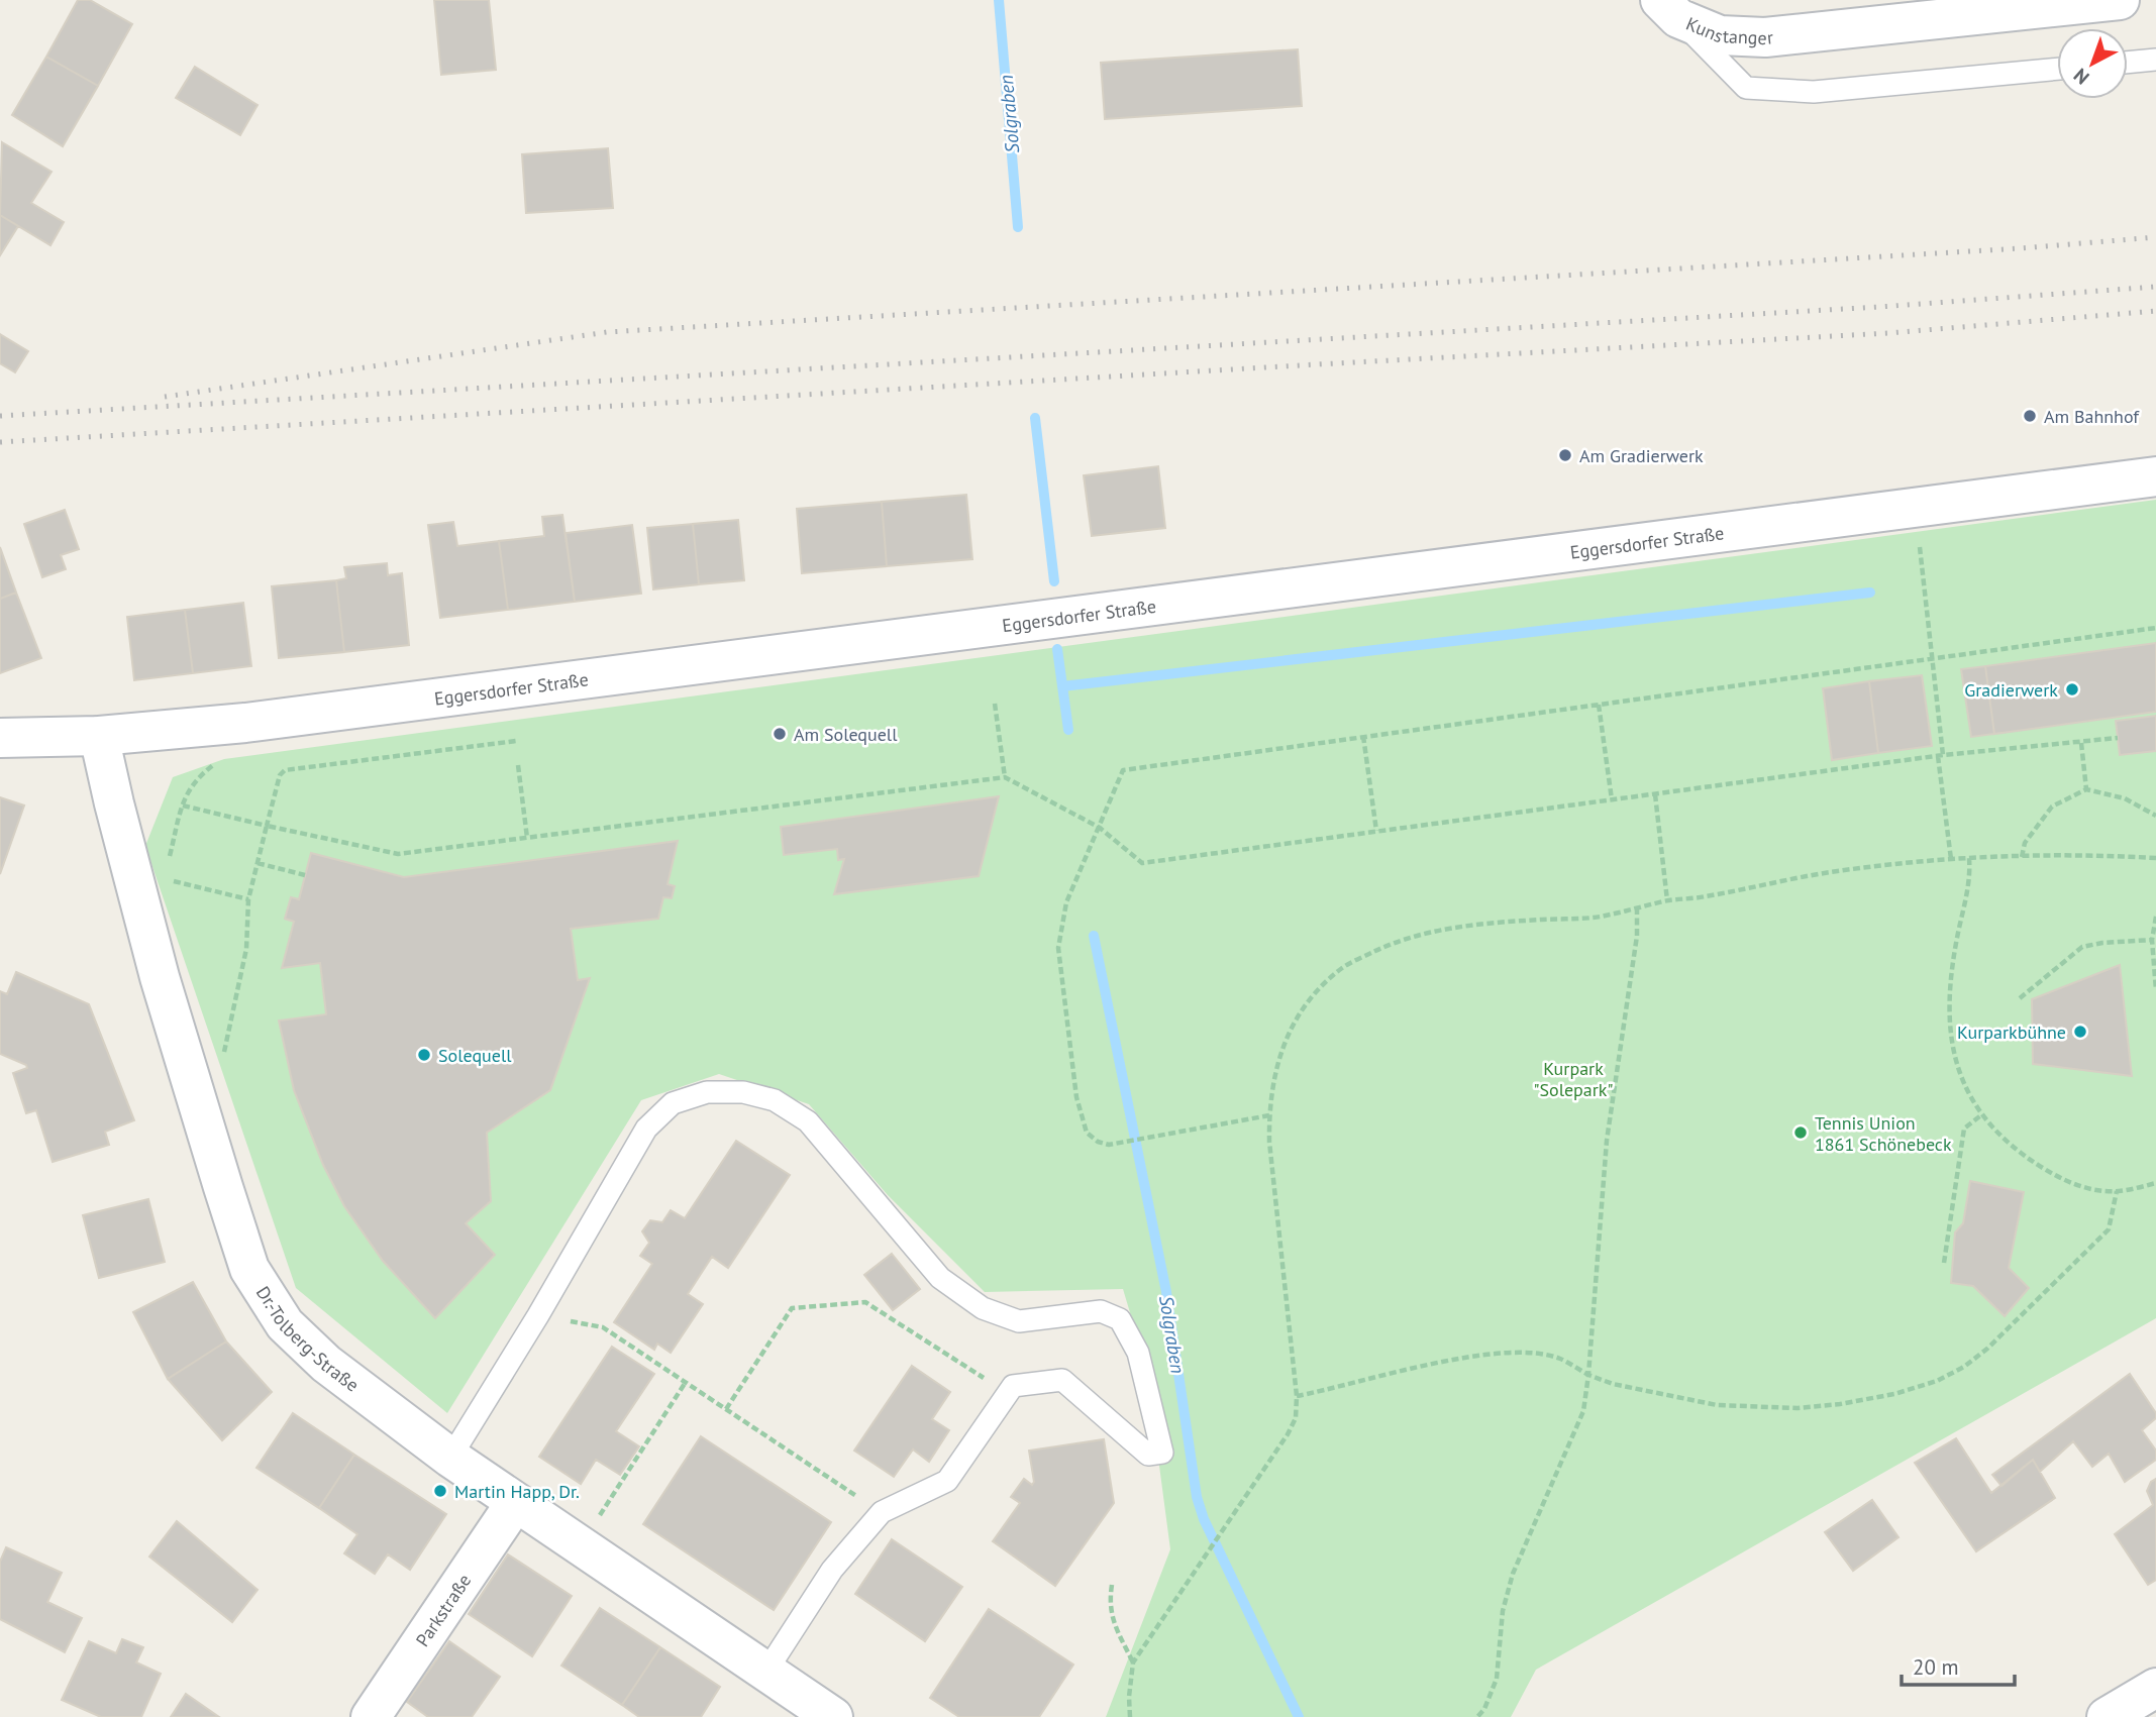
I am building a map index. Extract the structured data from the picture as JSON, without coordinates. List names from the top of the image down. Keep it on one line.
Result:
{"streets":{"street":["Kunstanger","Eggersdorfer Straße","Dr.-Tolberg-Straße","Parkstraße"]},"crossings":[["Eggersdorfer Straße","Dr.-Tolberg-Straße"],["Dr.-Tolberg-Straße","Parkstraße"]],"water":["Solgraben"],"parks":["Kurpark \"Solepark\""],"places":["Am Bahnhof","Am Gradierwerk","Gradierwerk","Am Solequell","Kurparkbühne","Solequell","Tennis Union 1861 Schönebeck","Martin Happ, Dr."],"scale_bar":"20 m","north":"bottom left"}
